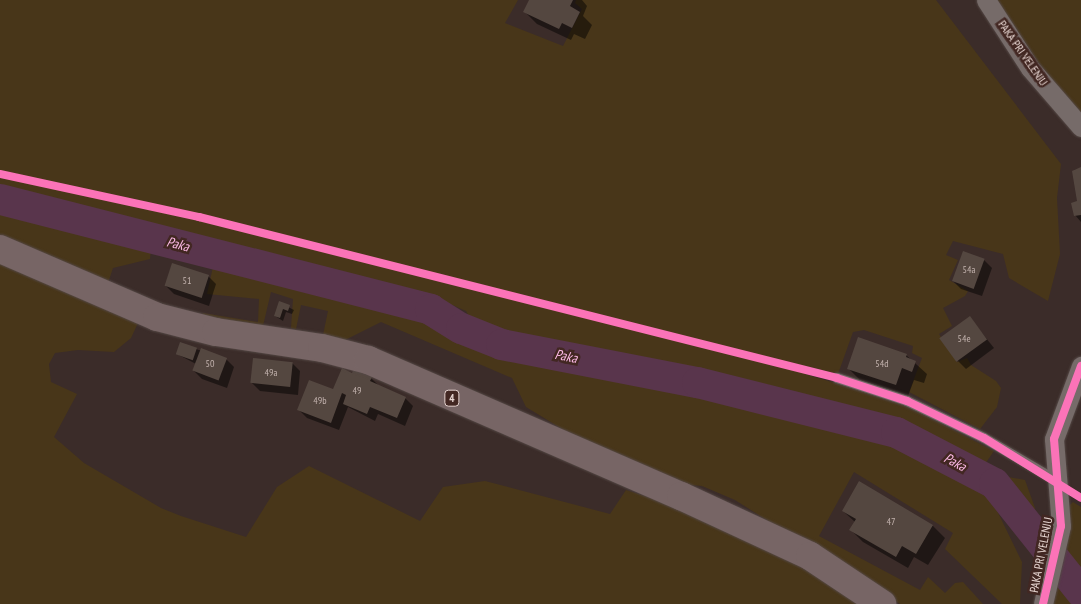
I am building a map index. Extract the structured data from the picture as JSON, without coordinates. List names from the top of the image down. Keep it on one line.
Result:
{"streets":{"main road":["4"],"street":["PAKA PRI VELENJU"]},"water":["Paka"],"house_numbers":["54a","51","54e","50","54d","49a","49","49b","47"]}
